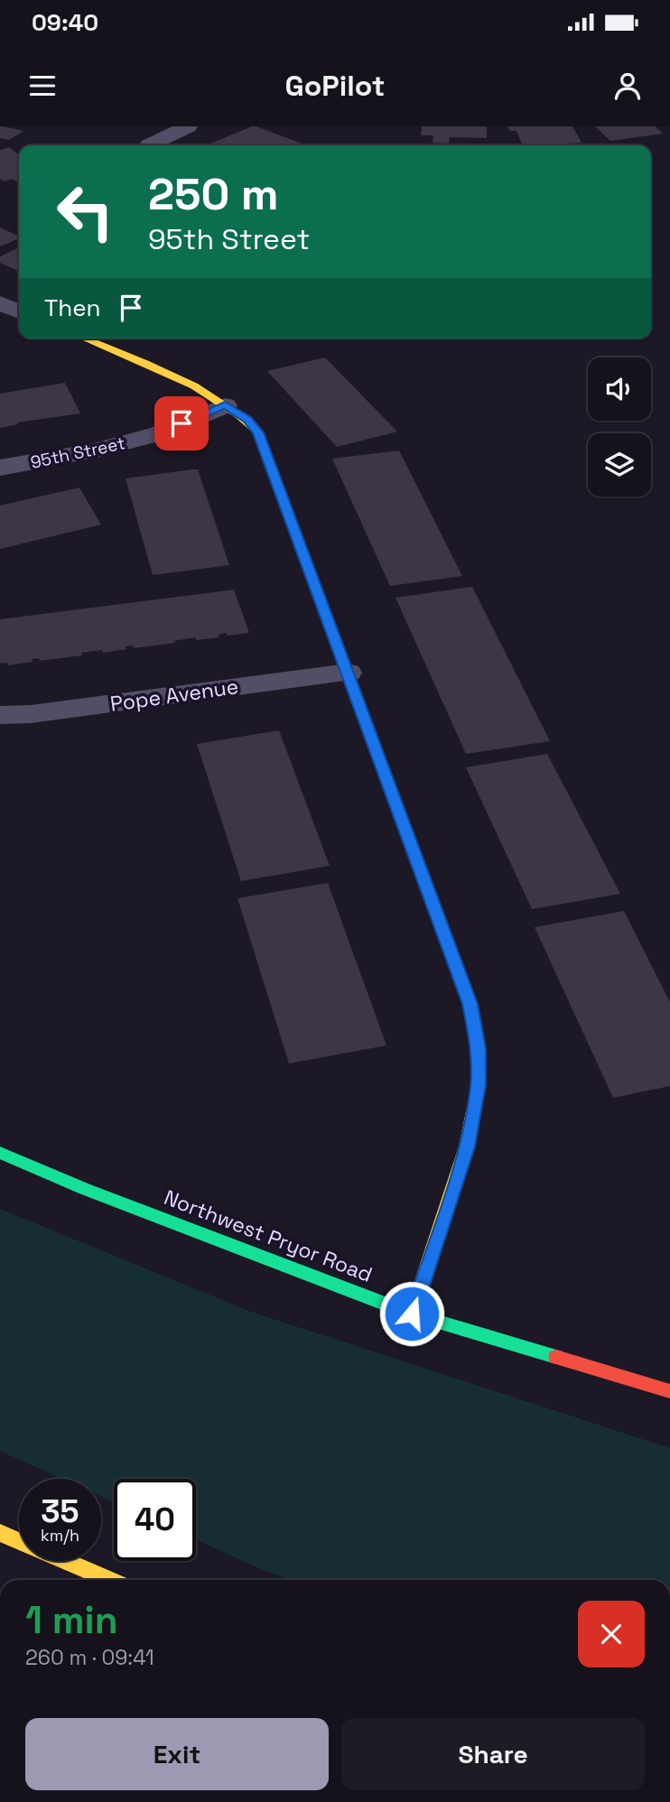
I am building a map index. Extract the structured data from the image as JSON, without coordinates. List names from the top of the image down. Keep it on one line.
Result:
{"streets":{"main road":["Northwest Pryor Road"],"street":["95th Street","Pope Avenue"]},"page":{"status":"09:40","header":"GoPilot","turn":["250 m","95th Street"],"then":"Then","speed":"35 km/h","limit":"40","heading":["1 min","260 m · 09:41"],"buttons":["Exit","Share"]}}
